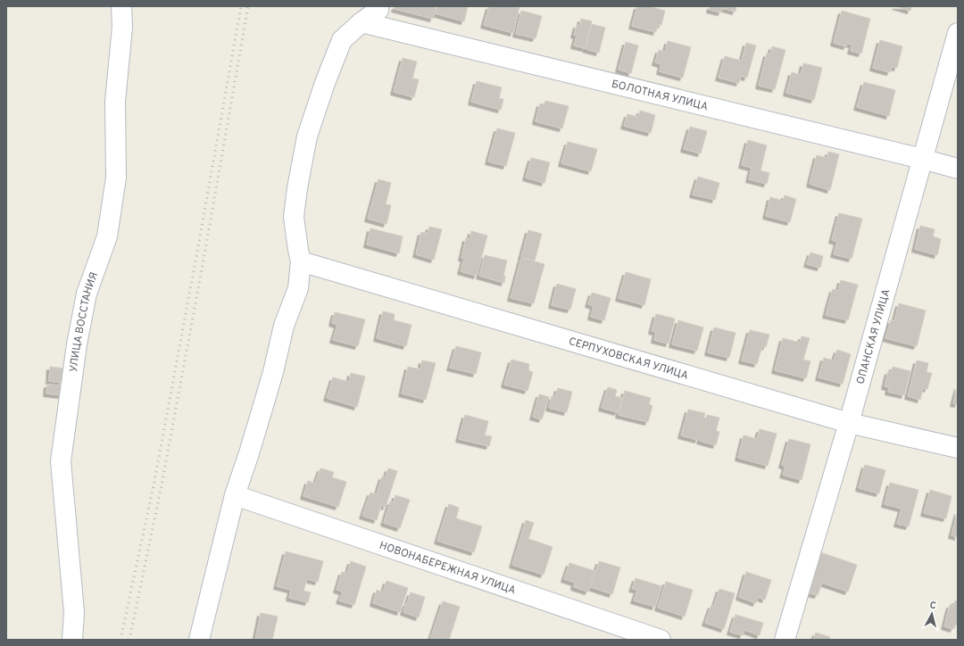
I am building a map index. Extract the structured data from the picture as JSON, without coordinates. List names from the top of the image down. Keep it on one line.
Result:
{"streets":{"street":["БОЛОТНАЯ УЛИЦА","УЛИЦА ВОССТАНИЯ","ОПАНСКАЯ УЛИЦА","СЕРПУХОВСКАЯ УЛИЦА","НОВОНАБЕРЕЖНАЯ УЛИЦА"]},"crossings":[["БОЛОТНАЯ УЛИЦА","ОПАНСКАЯ УЛИЦА"],["ОПАНСКАЯ УЛИЦА","СЕРПУХОВСКАЯ УЛИЦА"]],"north":"top"}
